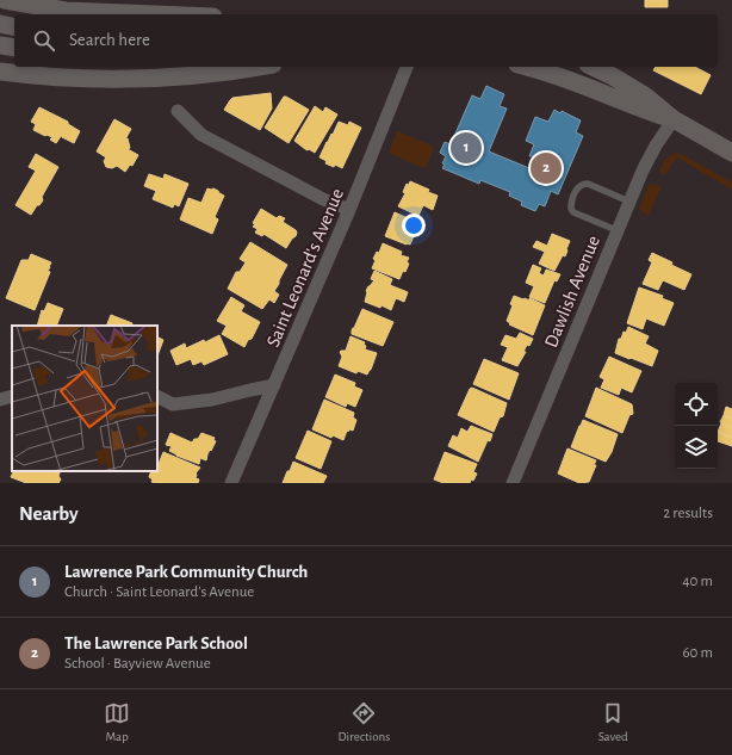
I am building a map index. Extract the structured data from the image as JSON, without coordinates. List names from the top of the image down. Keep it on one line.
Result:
{"streets":{"street":["Saint Leonard's Avenue","Dawlish Avenue"]},"page":{"search":"Search here","pins":["1","2"],"heading":["Nearby","2 results"],"list":[{"mark":"1","name":"Lawrence Park Community Church","note":"Church · Saint Leonard's Avenue","value":"40 m"},{"mark":"2","name":"The Lawrence Park School","note":"School · Bayview Avenue","value":"60 m"}],"nav":["Map","Directions","Saved"]}}
